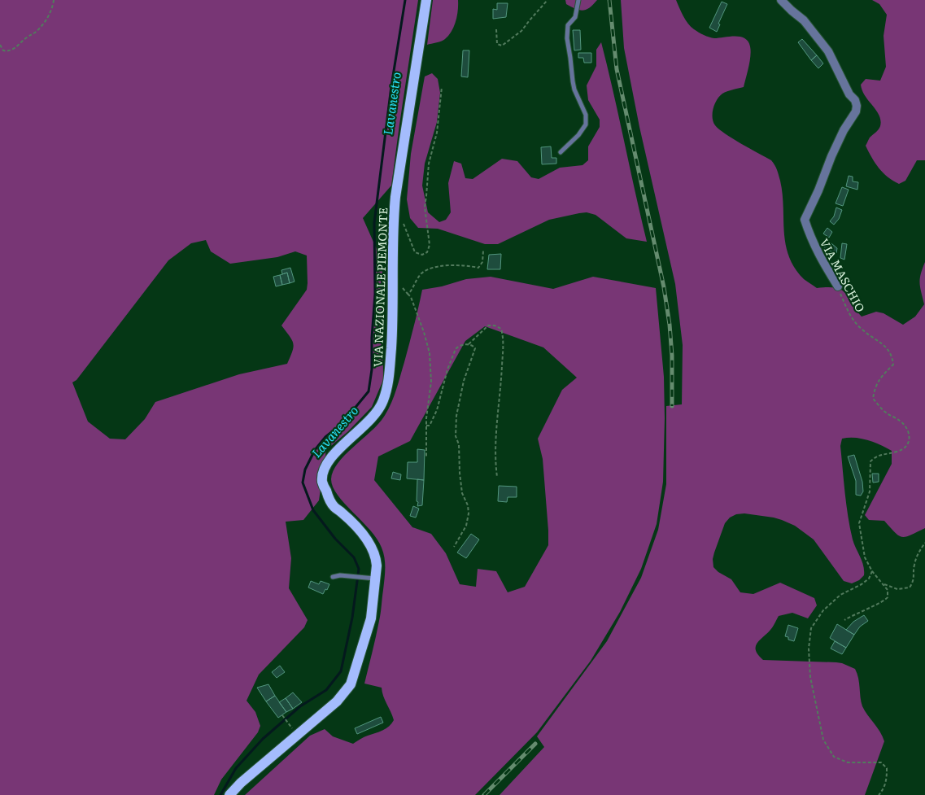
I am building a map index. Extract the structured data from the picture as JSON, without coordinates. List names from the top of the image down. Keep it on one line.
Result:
{"streets":{"main road":["VIA NAZIONALE PIEMONTE"],"street":["VIA MASCHIO"]},"water":["Lavanestro"]}
